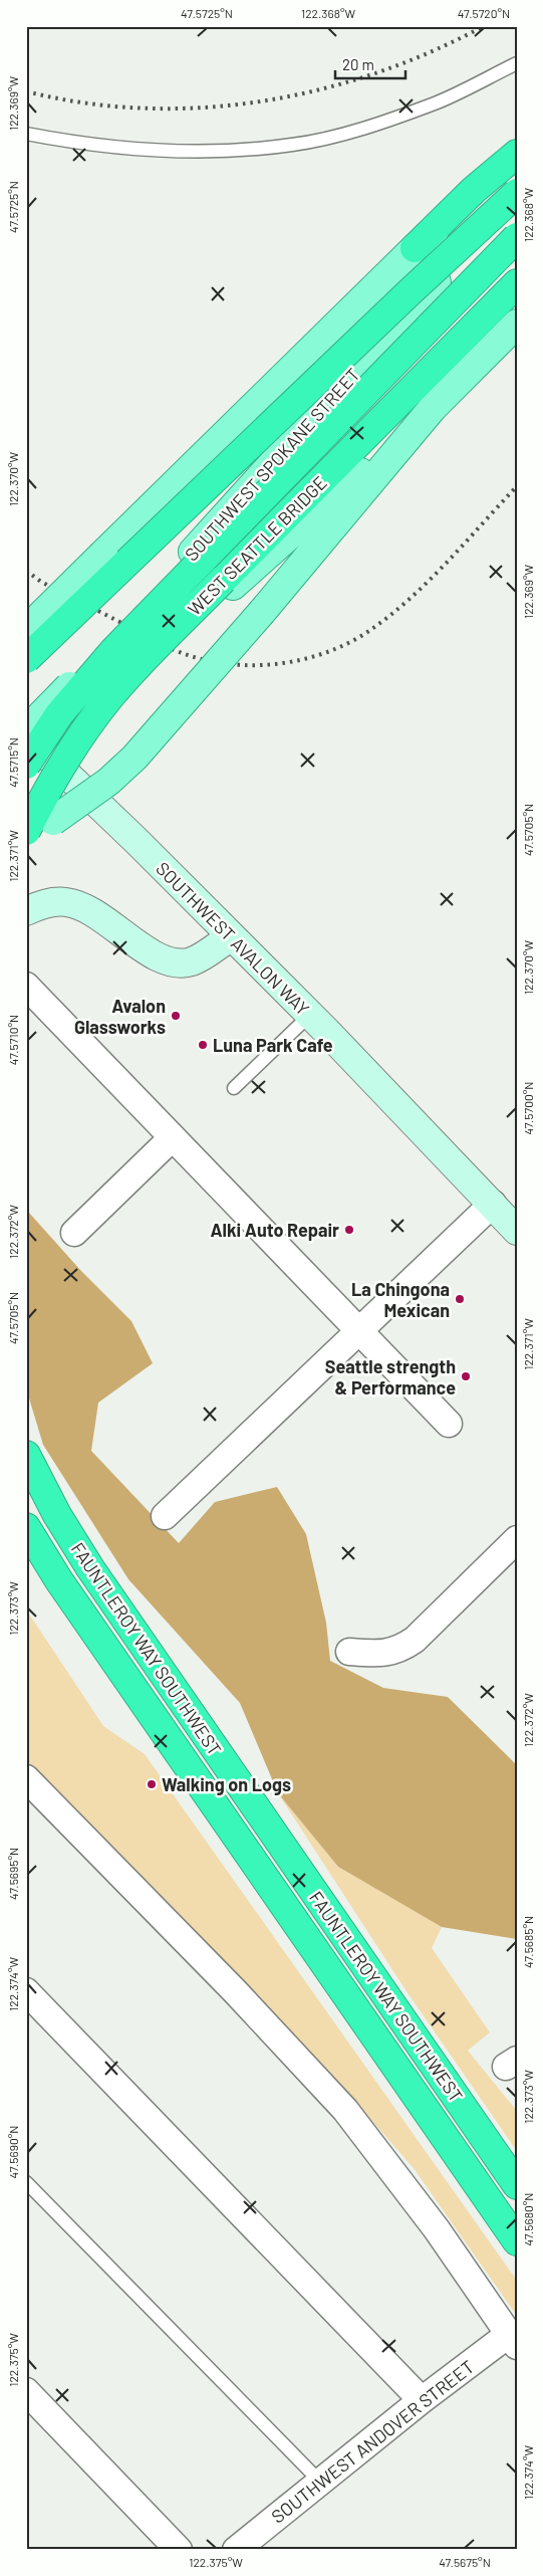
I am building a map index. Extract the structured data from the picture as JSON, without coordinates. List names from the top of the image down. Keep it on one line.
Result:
{"streets":{"highway":["WEST SEATTLE BRIDGE","FAUNTLEROY WAY SOUTHWEST"],"main road":["SOUTHWEST SPOKANE STREET","SOUTHWEST AVALON WAY"],"street":["SOUTHWEST ANDOVER STREET"]},"crossings":[["WEST SEATTLE BRIDGE","SOUTHWEST AVALON WAY"]],"places":["Avalon Glassworks","Luna Park Cafe","Alki Auto Repair","La Chingona Mexican","Seattle strength & Performance","Walking on Logs"],"scale_bar":"20 m","coordinates":["47.5725°N","122.368°W","47.5720°N","122.369°W","122.370°W","47.5715°N","47.5705°N","122.371°W","47.5710°N","47.5700°N","122.372°W","122.373°W","47.5695°N","47.5685°N","122.374°W","47.5690°N","47.5680°N","122.375°W","47.5675°N"]}
